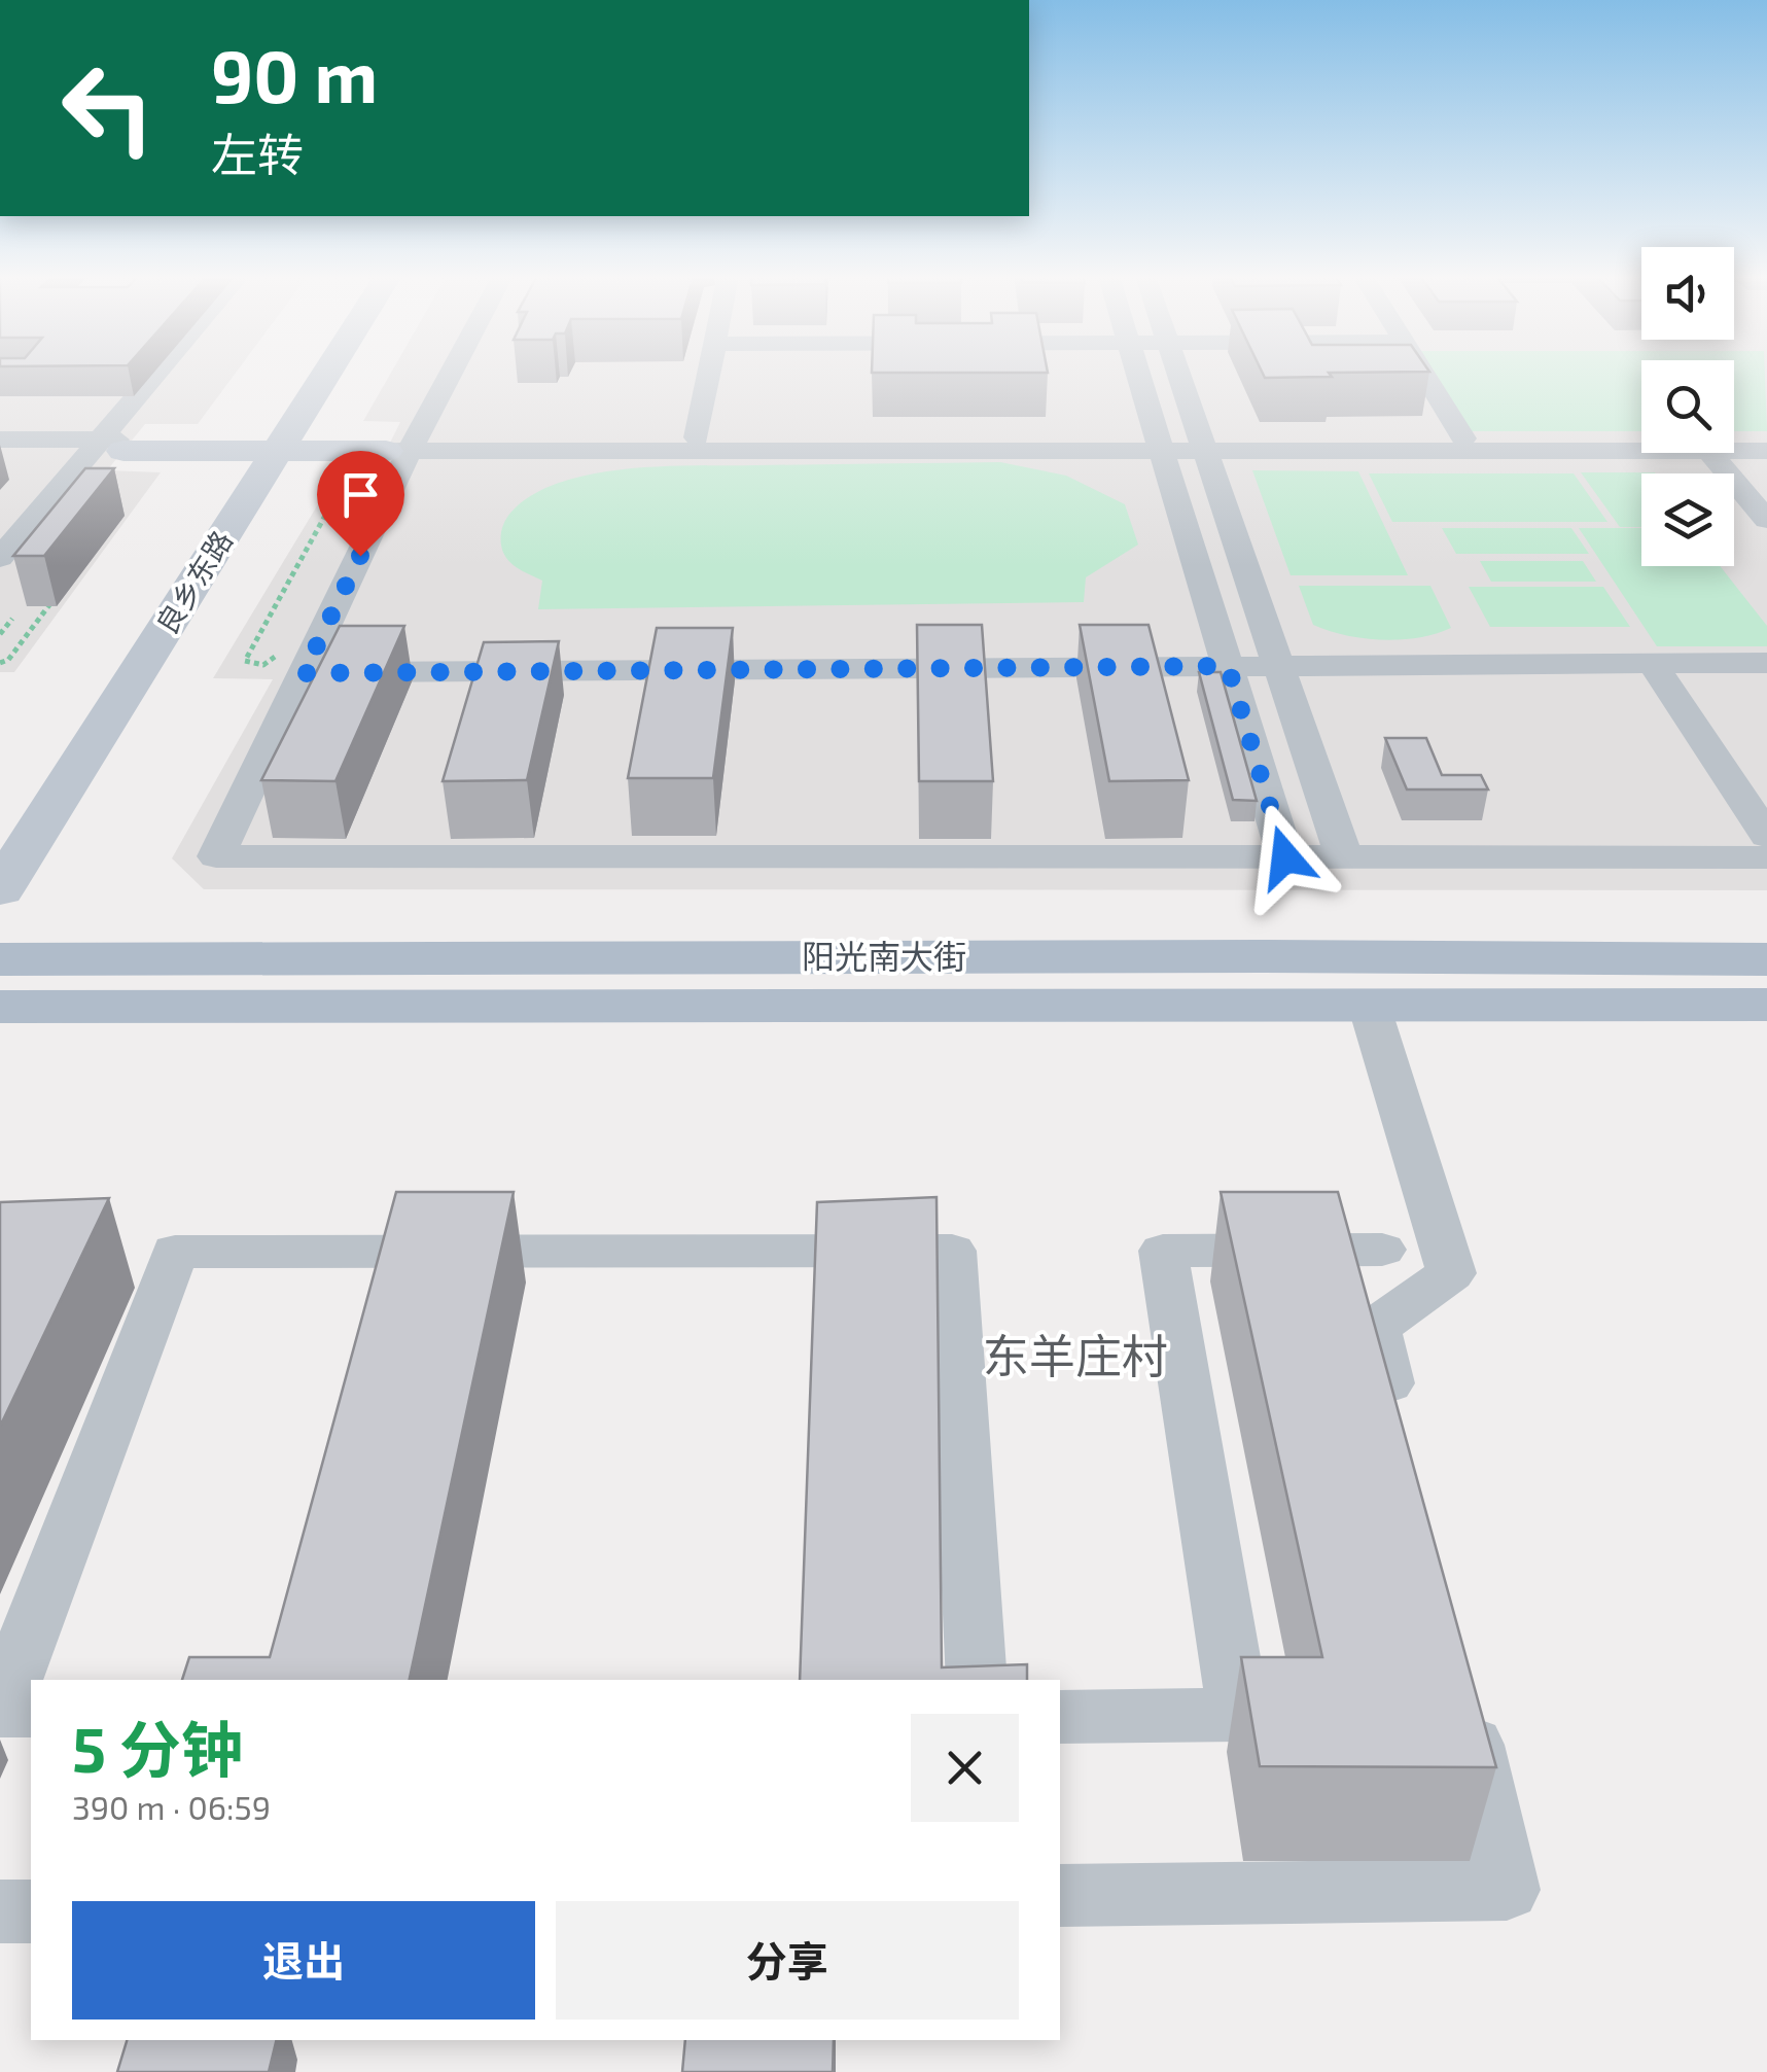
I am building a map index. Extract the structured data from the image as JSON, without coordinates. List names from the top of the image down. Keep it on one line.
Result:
{"streets":{"main road":["良乡东路","阳光南大街"]},"districts":["东羊庄村"],"page":{"turn":["90 m","左转"],"heading":["5 分钟","390 m · 06:59"],"buttons":["退出","分享"]}}
